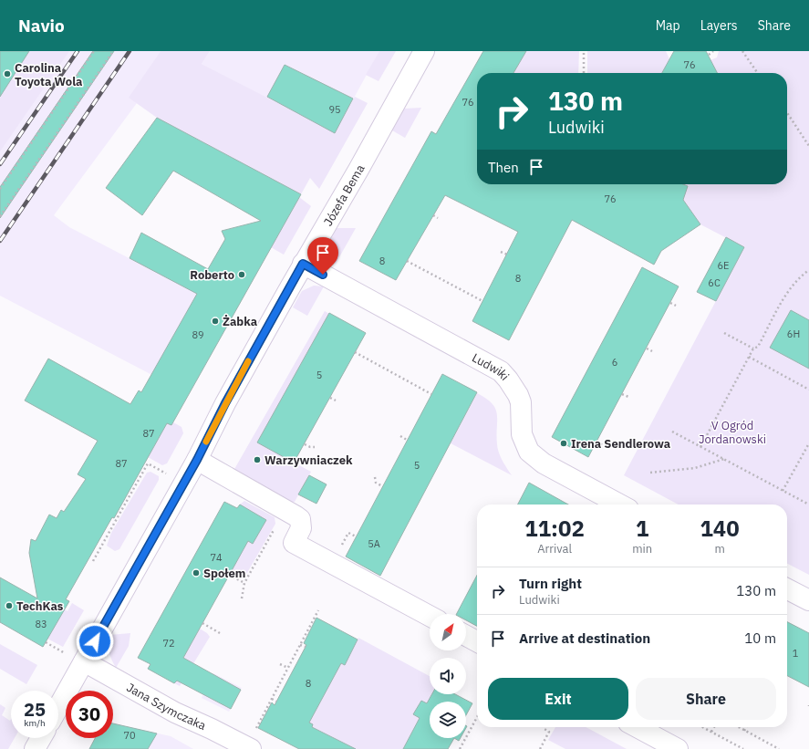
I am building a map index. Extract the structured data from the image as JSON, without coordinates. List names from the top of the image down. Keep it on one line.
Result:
{"streets":{"street":["Józefa Bema","Ludwiki","Jana Szymczaka"]},"crossings":[["Józefa Bema","Ludwiki"],["Józefa Bema","Jana Szymczaka"]],"parks":["V Ogród Jordanowski"],"places":["Carolina Toyota Wola","Roberto","Żabka","Irena Sendlerowa","Warzywniaczek","Społem","TechKas"],"house_numbers":["76","76","95","76","8","6E","8","6C","6H","89","6","5","87","87","5","5A","74","83","72","1","8","70"],"north":"top right","page":{"header":"Navio","nav":["Map","Layers","Share"],"turn":["130 m","Ludwiki"],"then":"Then","eta":["11:02","Arrival","1","min","140","m"],"list":[{"name":"Turn right","note":"Ludwiki","value":"130 m"},{"name":"Arrive at destination","value":"10 m"}],"buttons":["Exit","Share"],"speed":"25 km/h","limit":"30"}}
